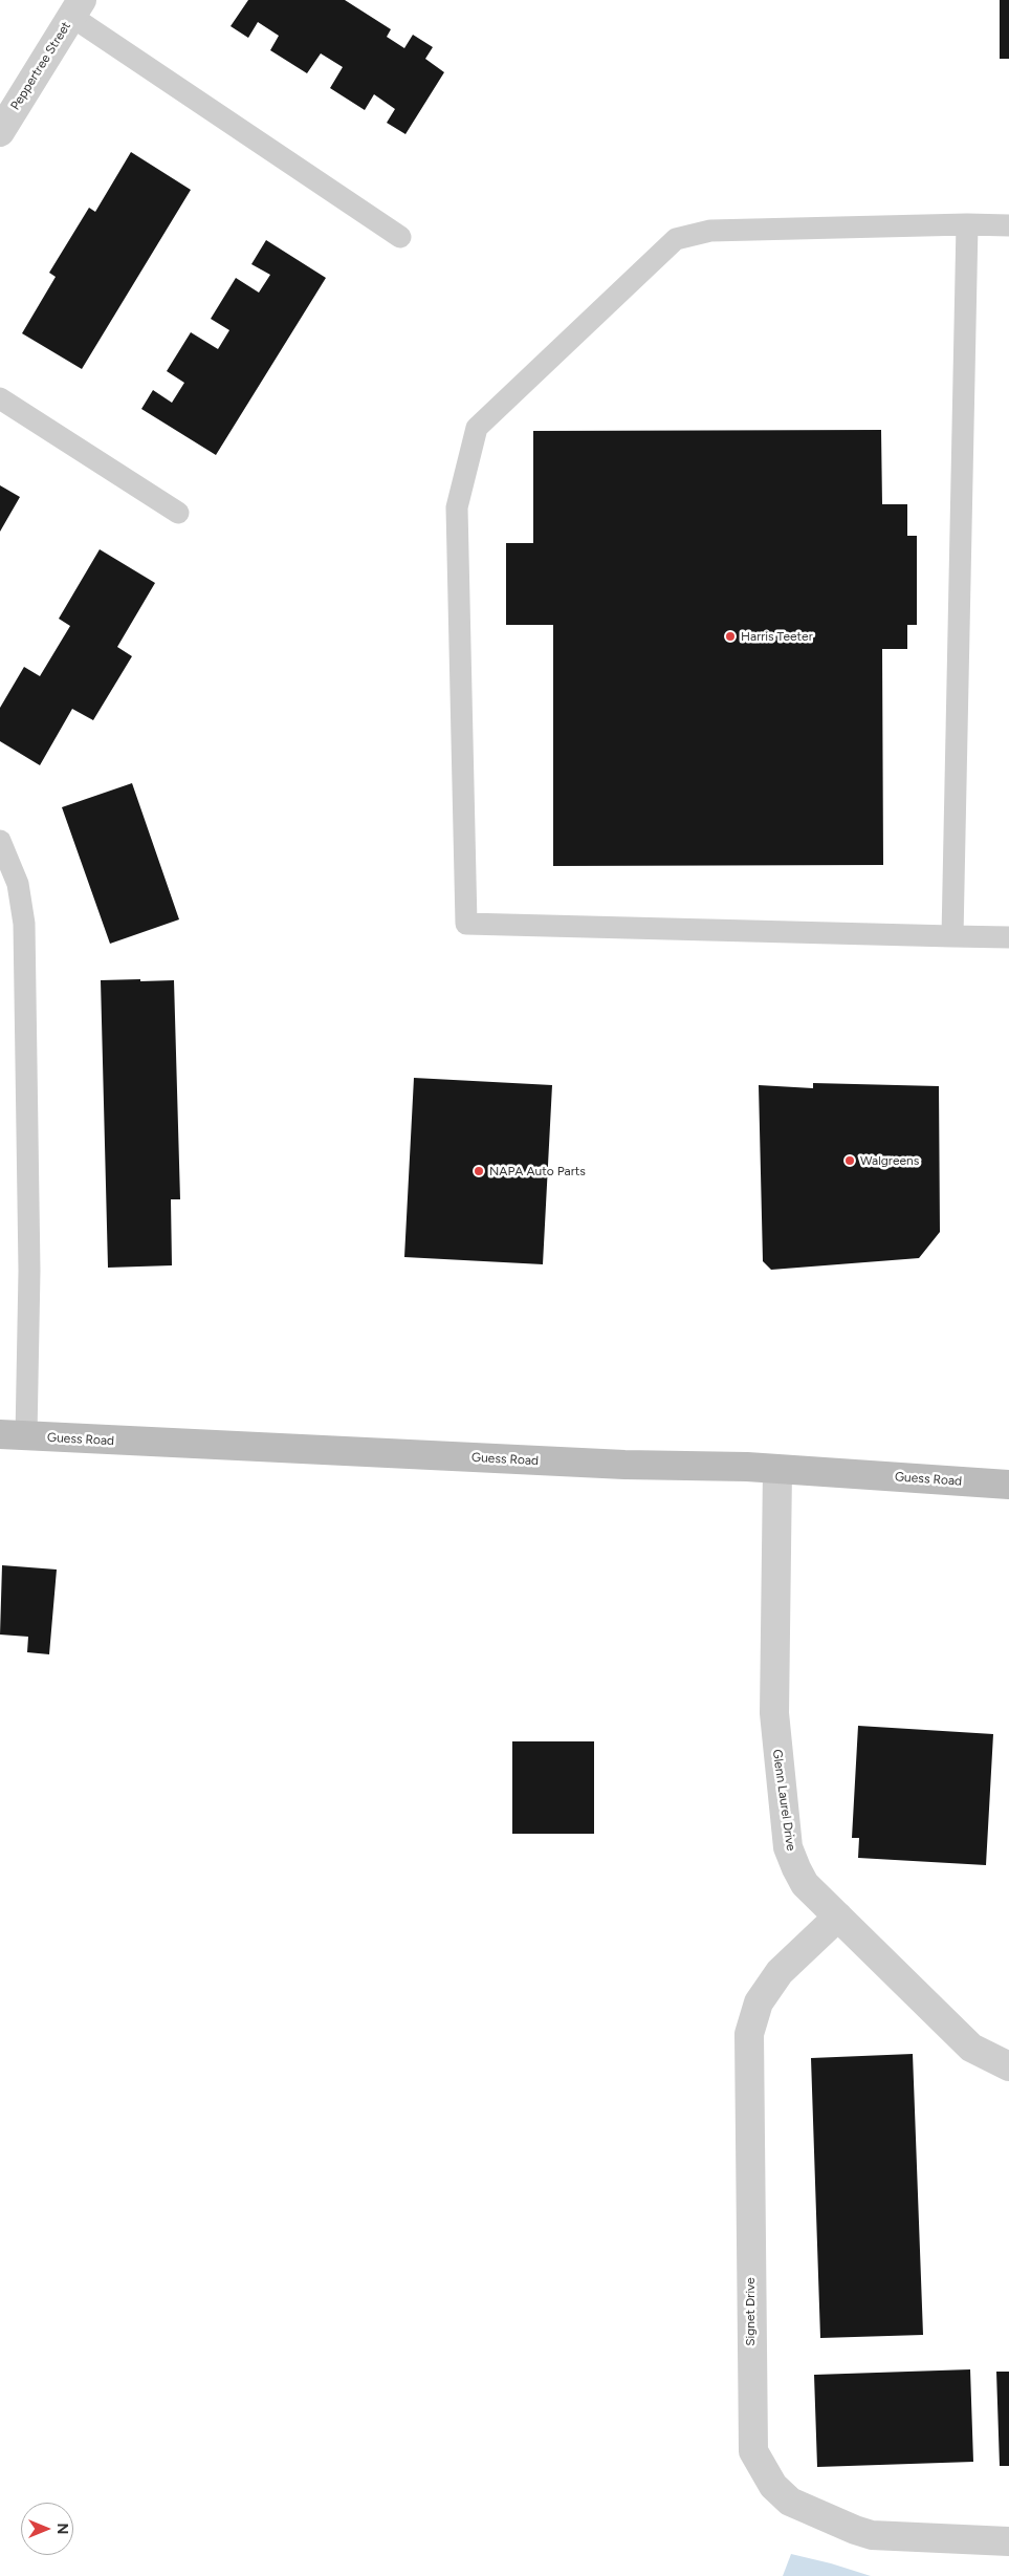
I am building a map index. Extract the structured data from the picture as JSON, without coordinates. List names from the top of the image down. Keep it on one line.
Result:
{"streets":{"main road":["Guess Road"],"street":["Peppertree Street","Glenn Laurel Drive","Signet Drive"]},"crossings":[["Guess Road","Glenn Laurel Drive"],["Glenn Laurel Drive","Signet Drive"]],"places":["Harris Teeter","Walgreens","NAPA Auto Parts"],"north":"right"}
